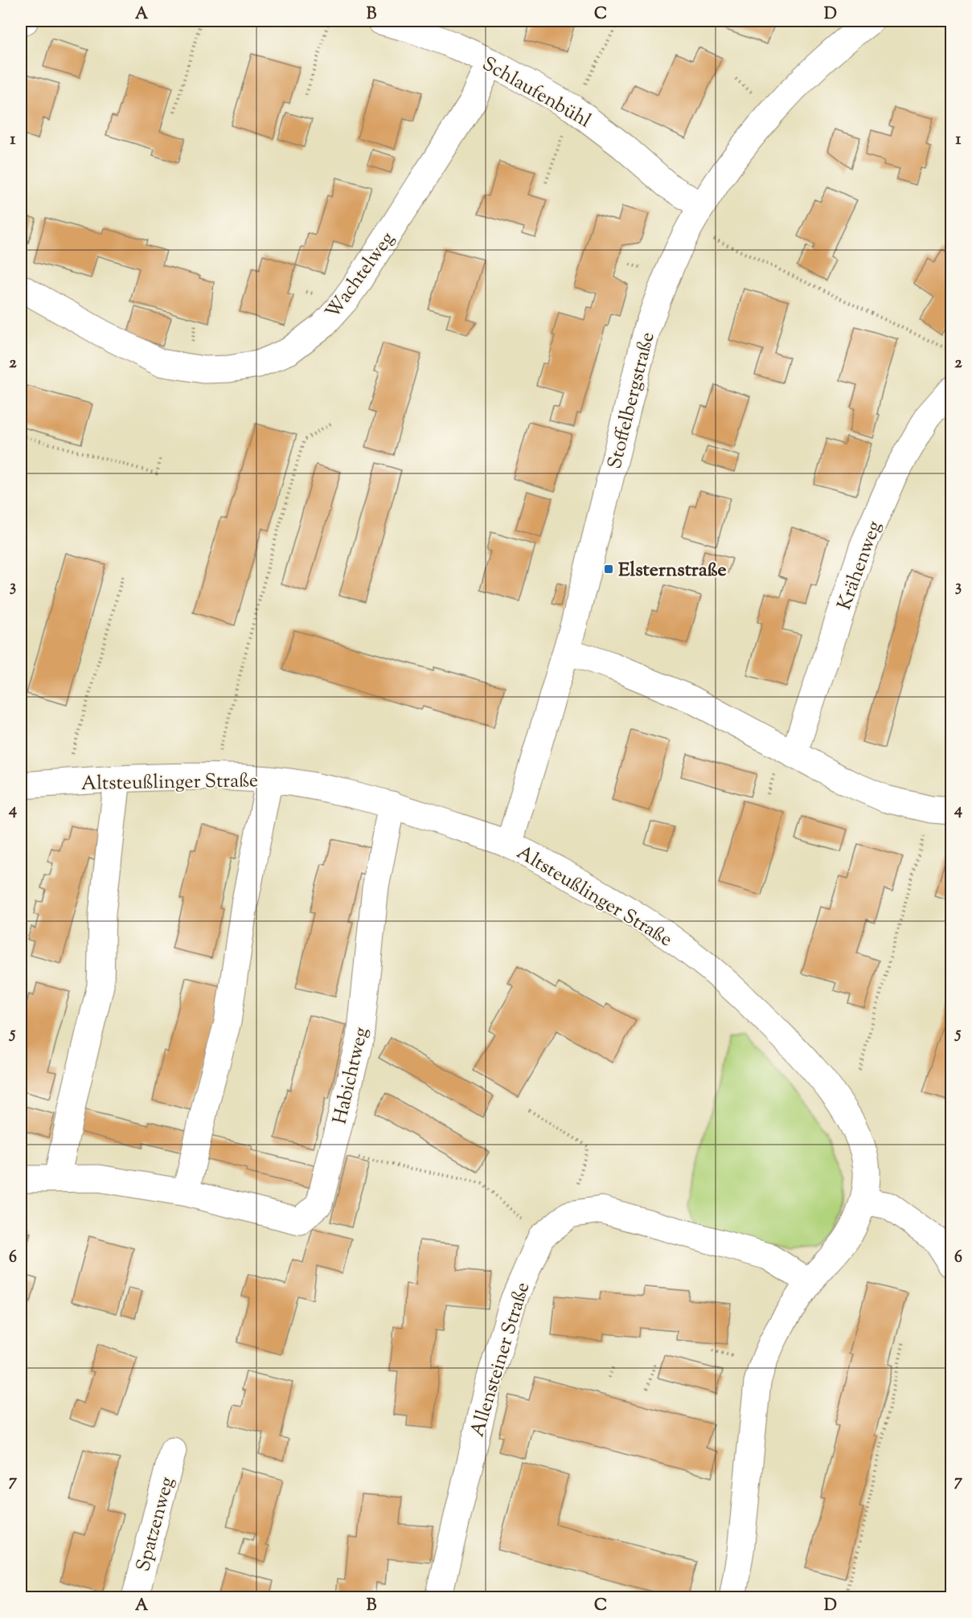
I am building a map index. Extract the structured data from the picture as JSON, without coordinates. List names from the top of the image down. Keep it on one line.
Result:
{"streets":{"street":["Schlaufenbühl","Wachtelweg","Stoffelbergstraße","Krähenweg","Altsteußlinger Straße","Habichtweg","Allensteiner Straße","Spatzenweg"]},"crossings":[["Schlaufenbühl","Wachtelweg"],["Schlaufenbühl","Stoffelbergstraße"],["Stoffelbergstraße","Altsteußlinger Straße"],["Altsteußlinger Straße","Habichtweg"]],"places":{"transit":["Elsternstraße"]},"grid":{"columns":["A","B","C","D"],"rows":["1","2","3","4","5","6","7"]}}
